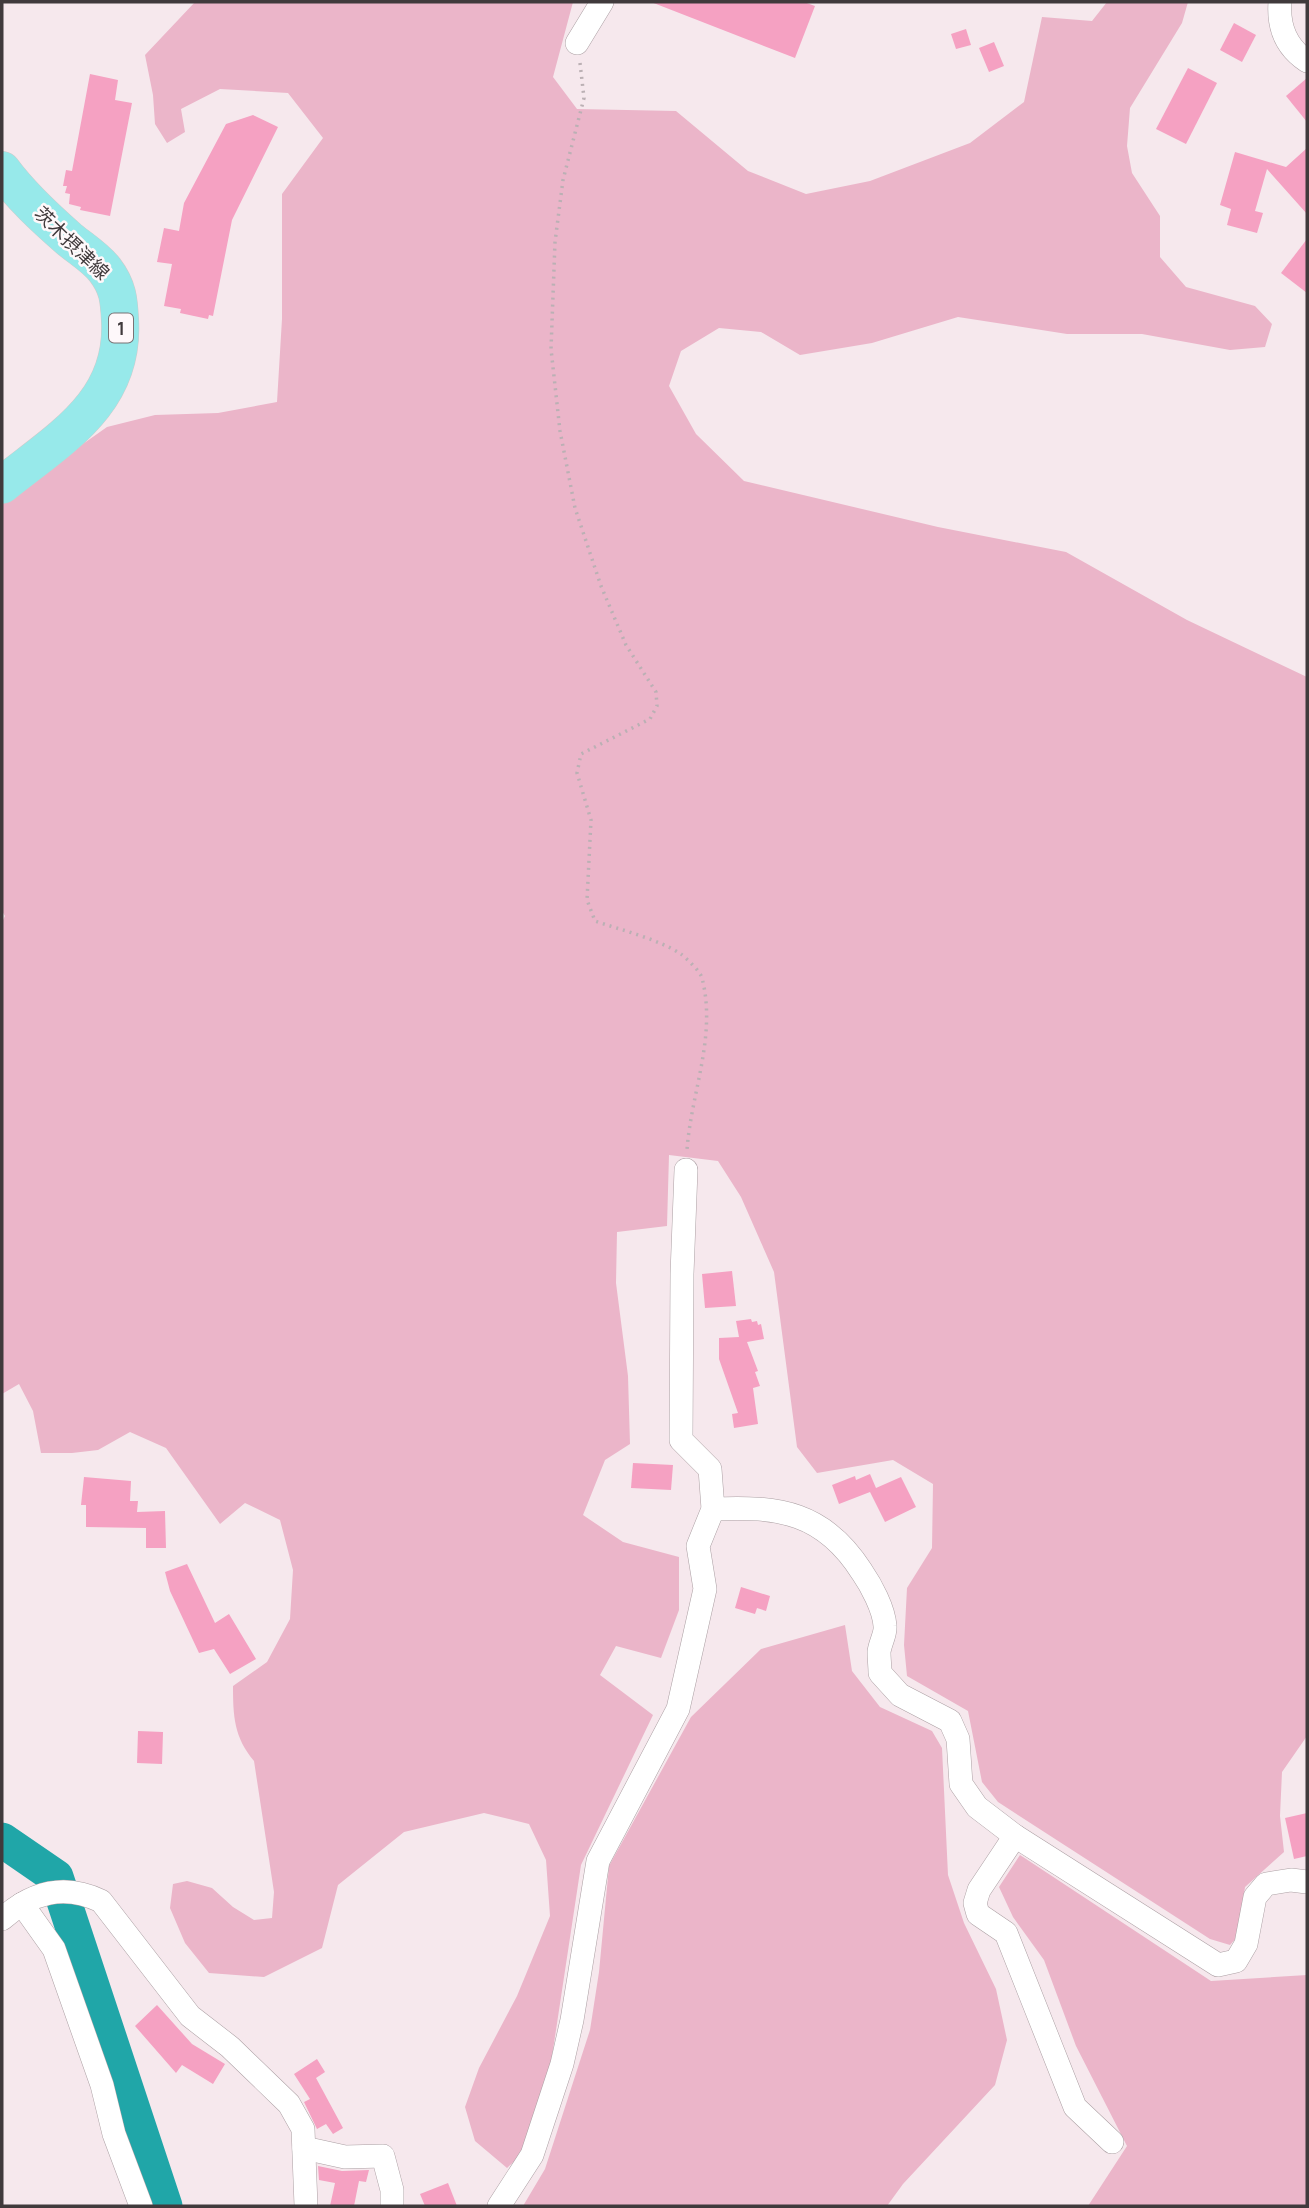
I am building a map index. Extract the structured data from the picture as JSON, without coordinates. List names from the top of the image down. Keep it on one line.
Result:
{"streets":{"main road":["茨木摂津線","1"]}}
